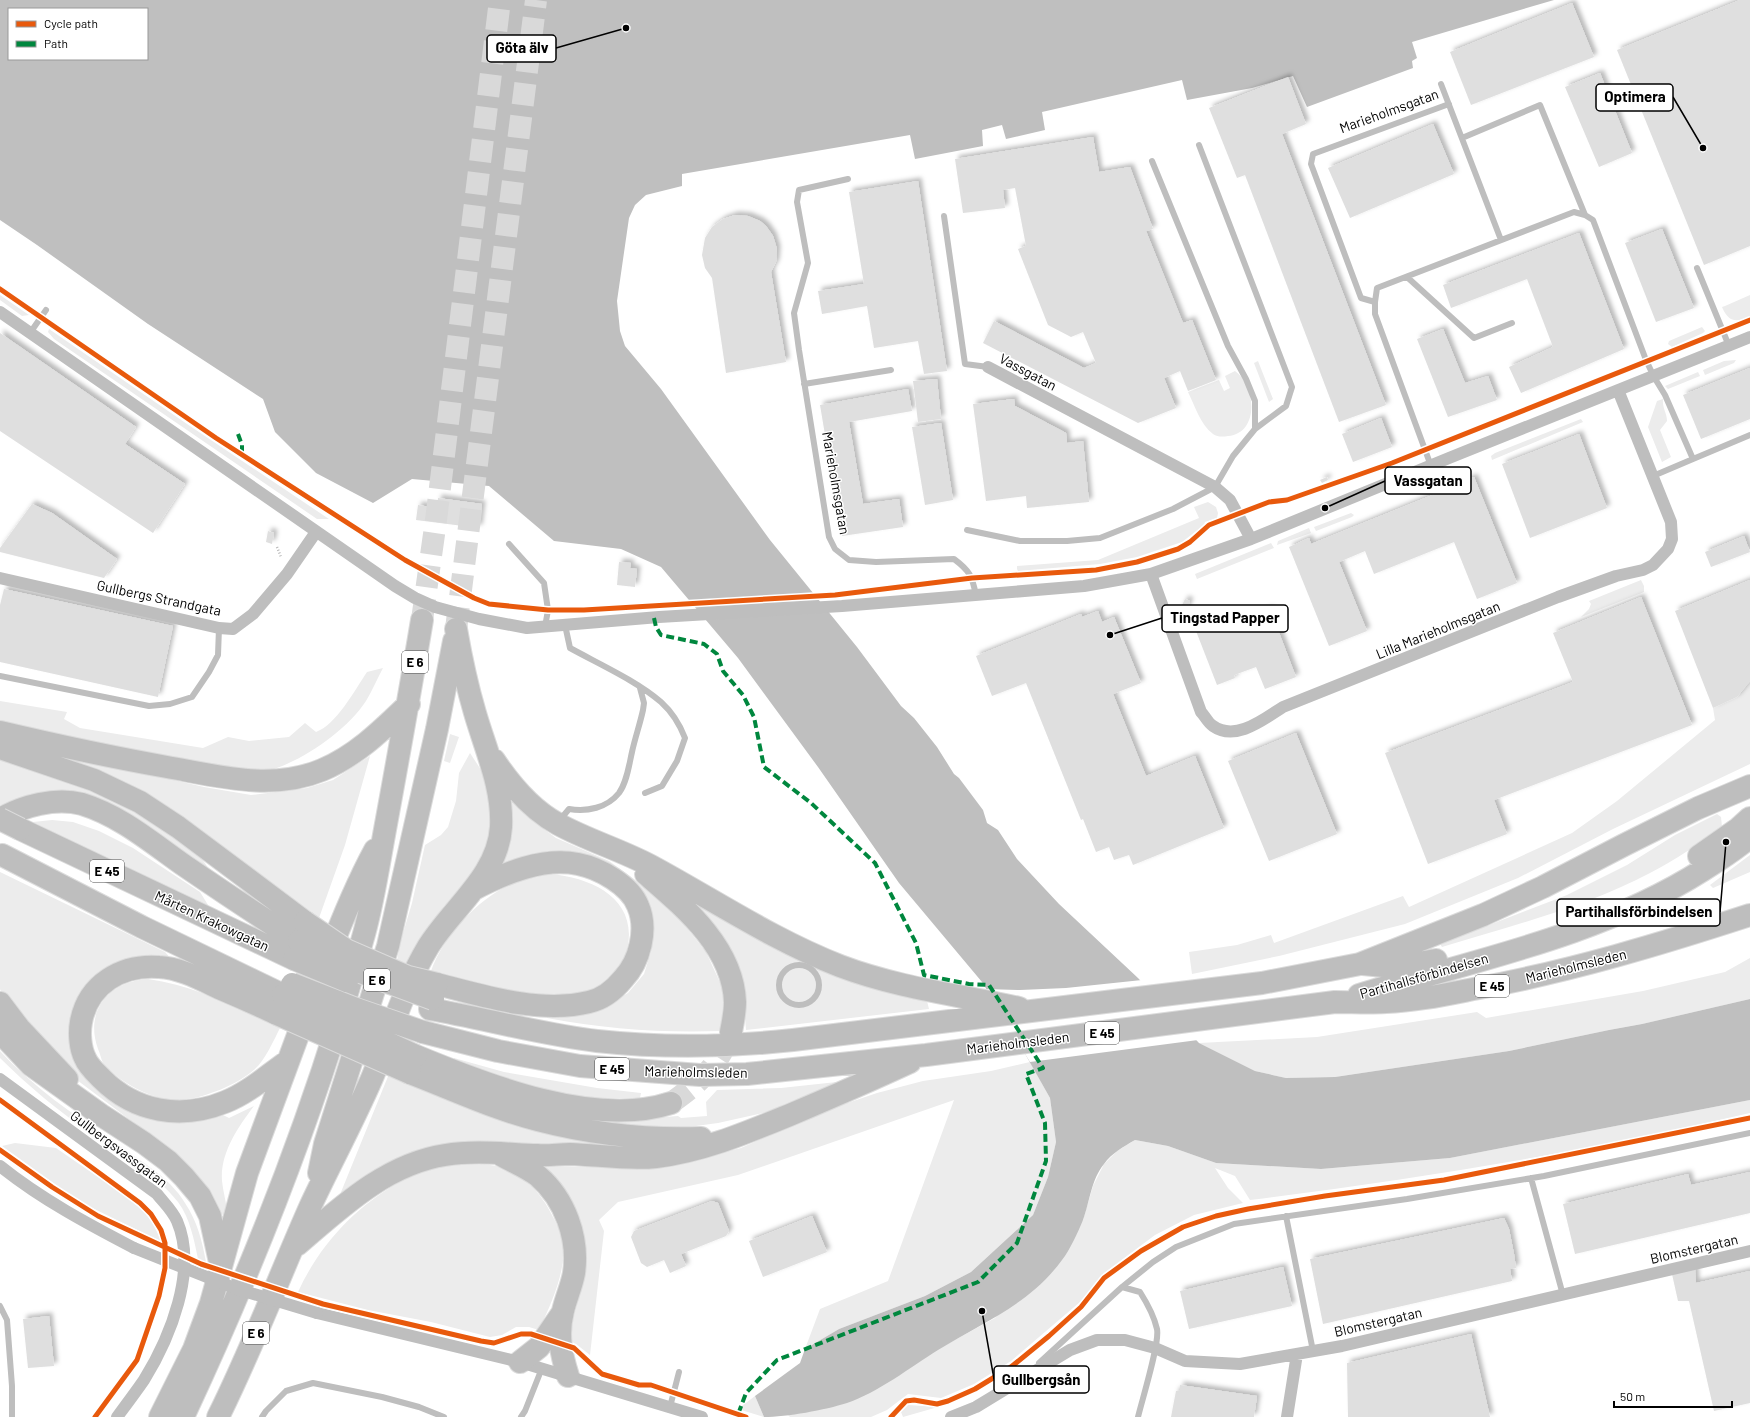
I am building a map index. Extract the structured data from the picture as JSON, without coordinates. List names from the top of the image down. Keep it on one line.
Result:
{"streets":{"highway":["E 6","E 45","Mårten Krakowgatan","Marieholmsleden","Partihallsförbindelsen"],"street":["Vassgatan","Gullbergs Strandgata","Lilla Marieholmsgatan","Gullbergsvassgatan","Blomstergatan"],"lane":["Marieholmsgatan"]},"crossings":[["Mårten Krakowgatan","Marieholmsleden"],["Marieholmsleden","Partihallsförbindelsen"]],"places":["Göta älv","Optimera","Vassgatan","Tingstad Papper","Partihallsförbindelsen","Gullbergsån"],"legend":["Cycle path","Path"],"scale_bar":"50 m"}
